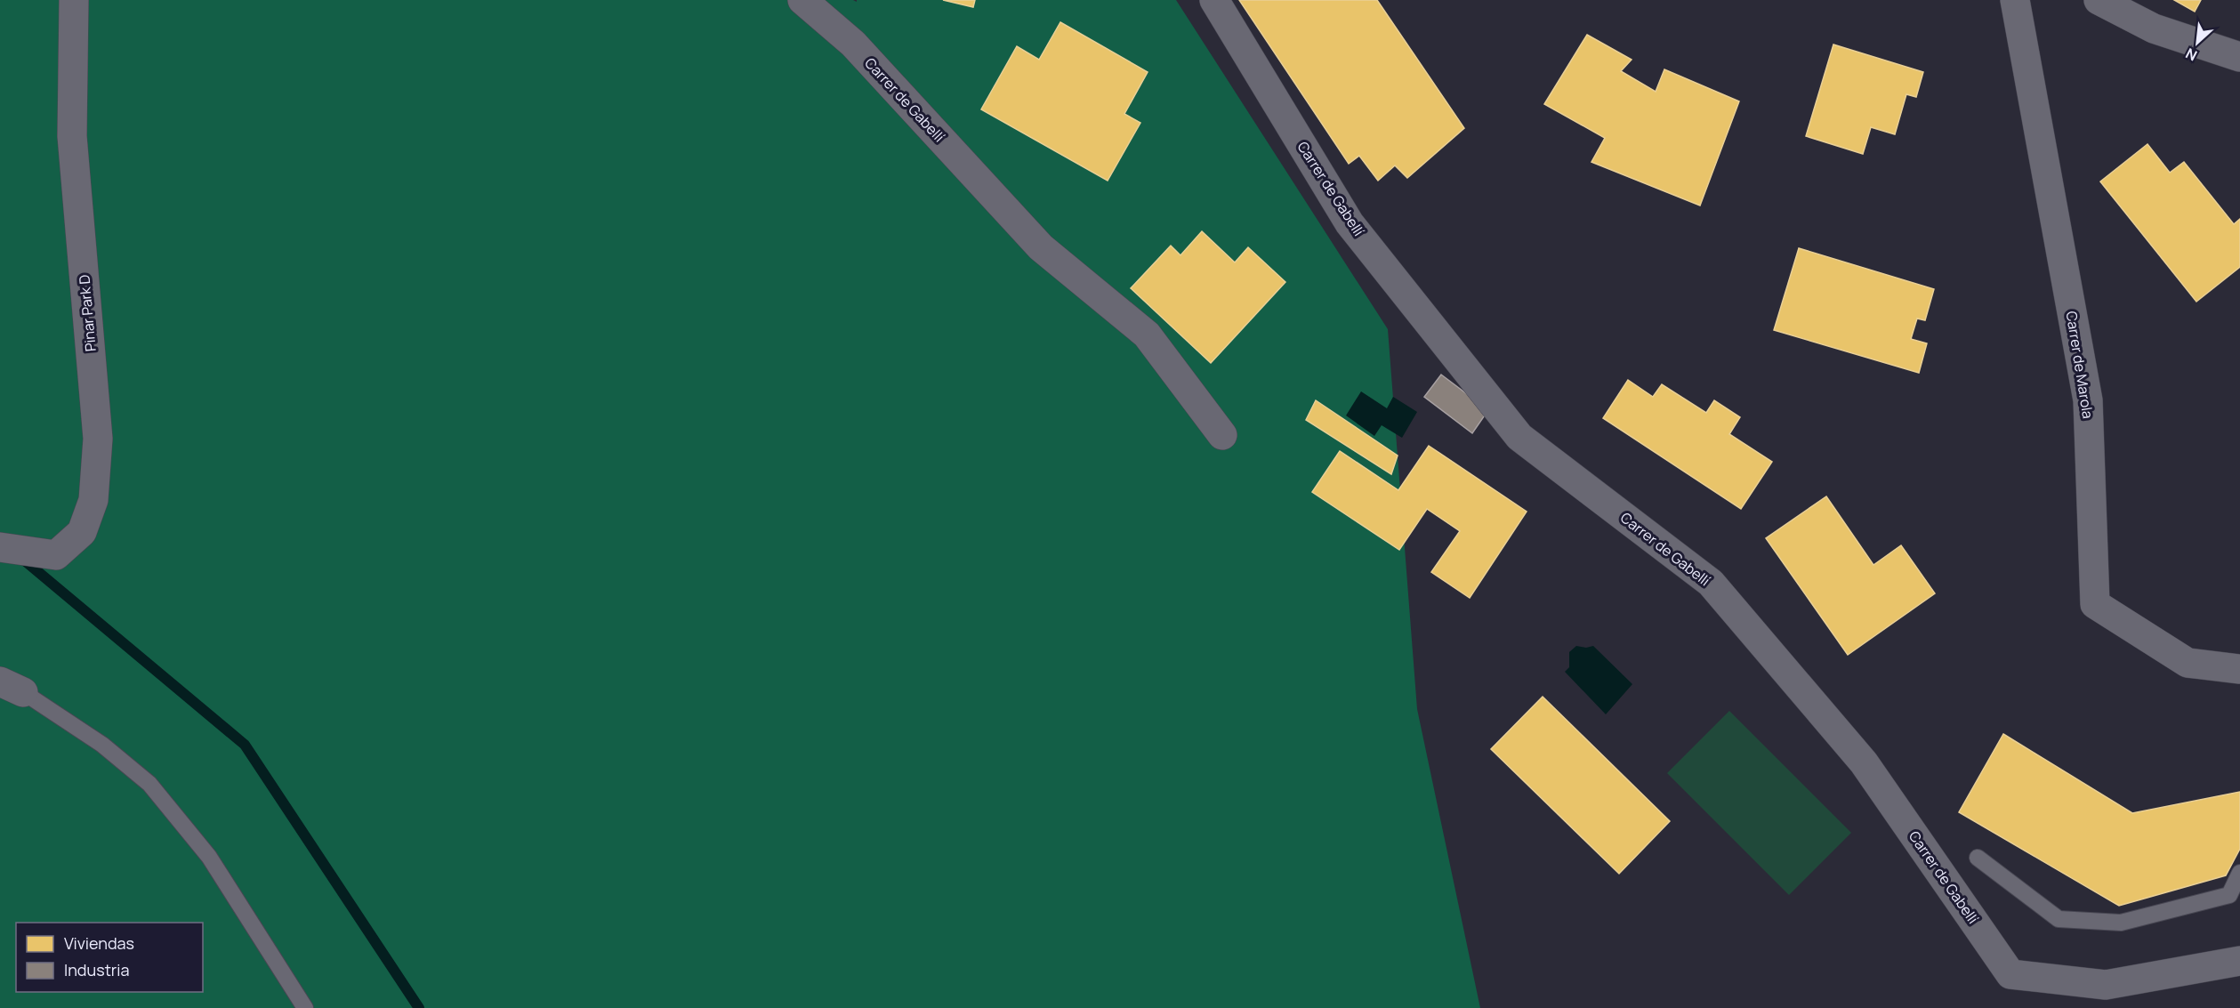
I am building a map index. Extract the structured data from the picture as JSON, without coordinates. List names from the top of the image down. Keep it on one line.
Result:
{"streets":{"street":["Carrer de Gabellí","Pinar Park D","Carrer de Marola"]},"legend":["Viviendas","Industria"],"north":"bottom left"}
